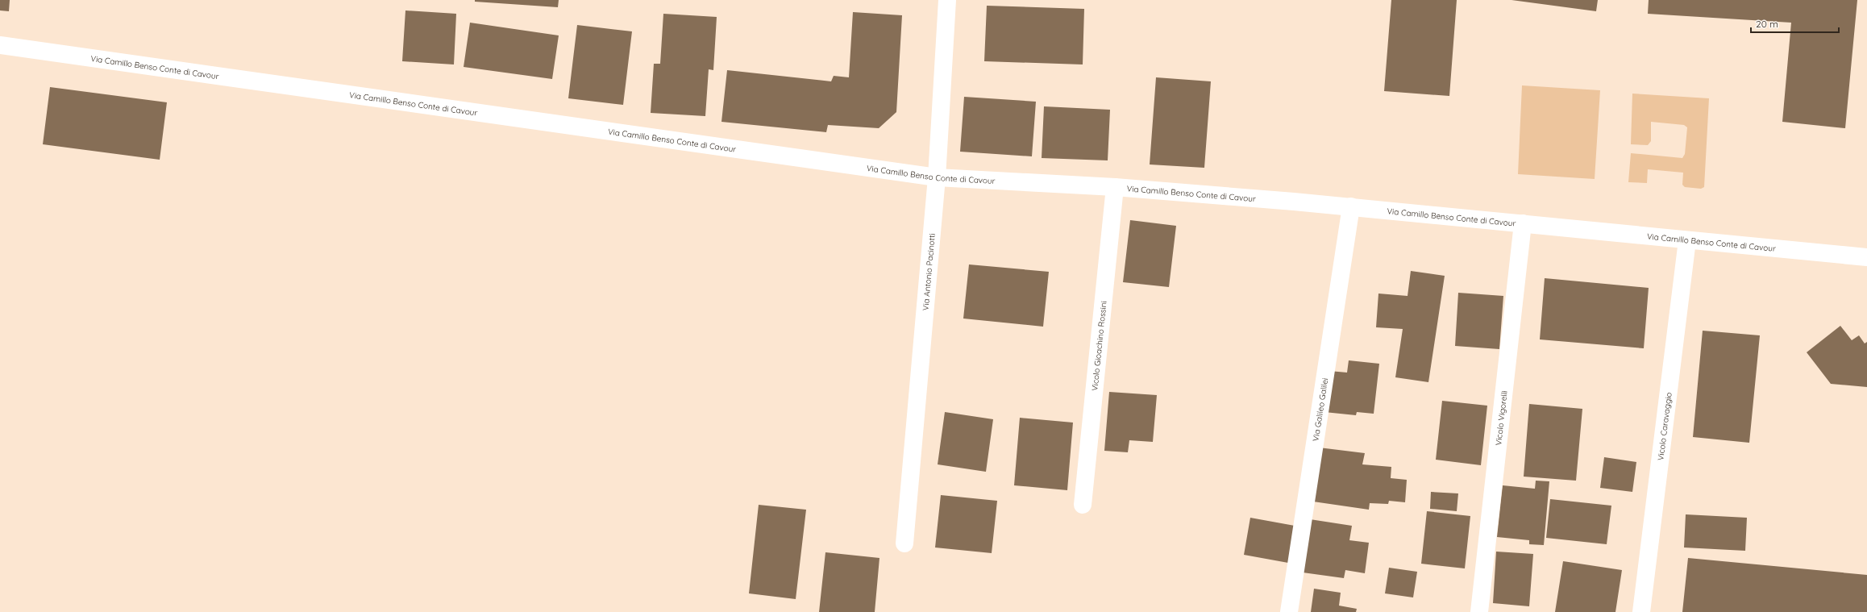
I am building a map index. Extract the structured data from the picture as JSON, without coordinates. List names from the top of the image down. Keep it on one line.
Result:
{"streets":{"street":["Via Camillo Benso Conte di Cavour","Via Antonio Pacinotti","Vicolo Gioachino Rossini","Via Galileo Galilei","Vicolo Vigorelli","Vicolo Caravaggio"]},"crossings":[["Via Camillo Benso Conte di Cavour","Via Antonio Pacinotti"],["Via Camillo Benso Conte di Cavour","Vicolo Gioachino Rossini"],["Via Camillo Benso Conte di Cavour","Via Galileo Galilei"],["Via Camillo Benso Conte di Cavour","Vicolo Vigorelli"],["Via Camillo Benso Conte di Cavour","Vicolo Caravaggio"]],"scale_bar":"20 m"}
